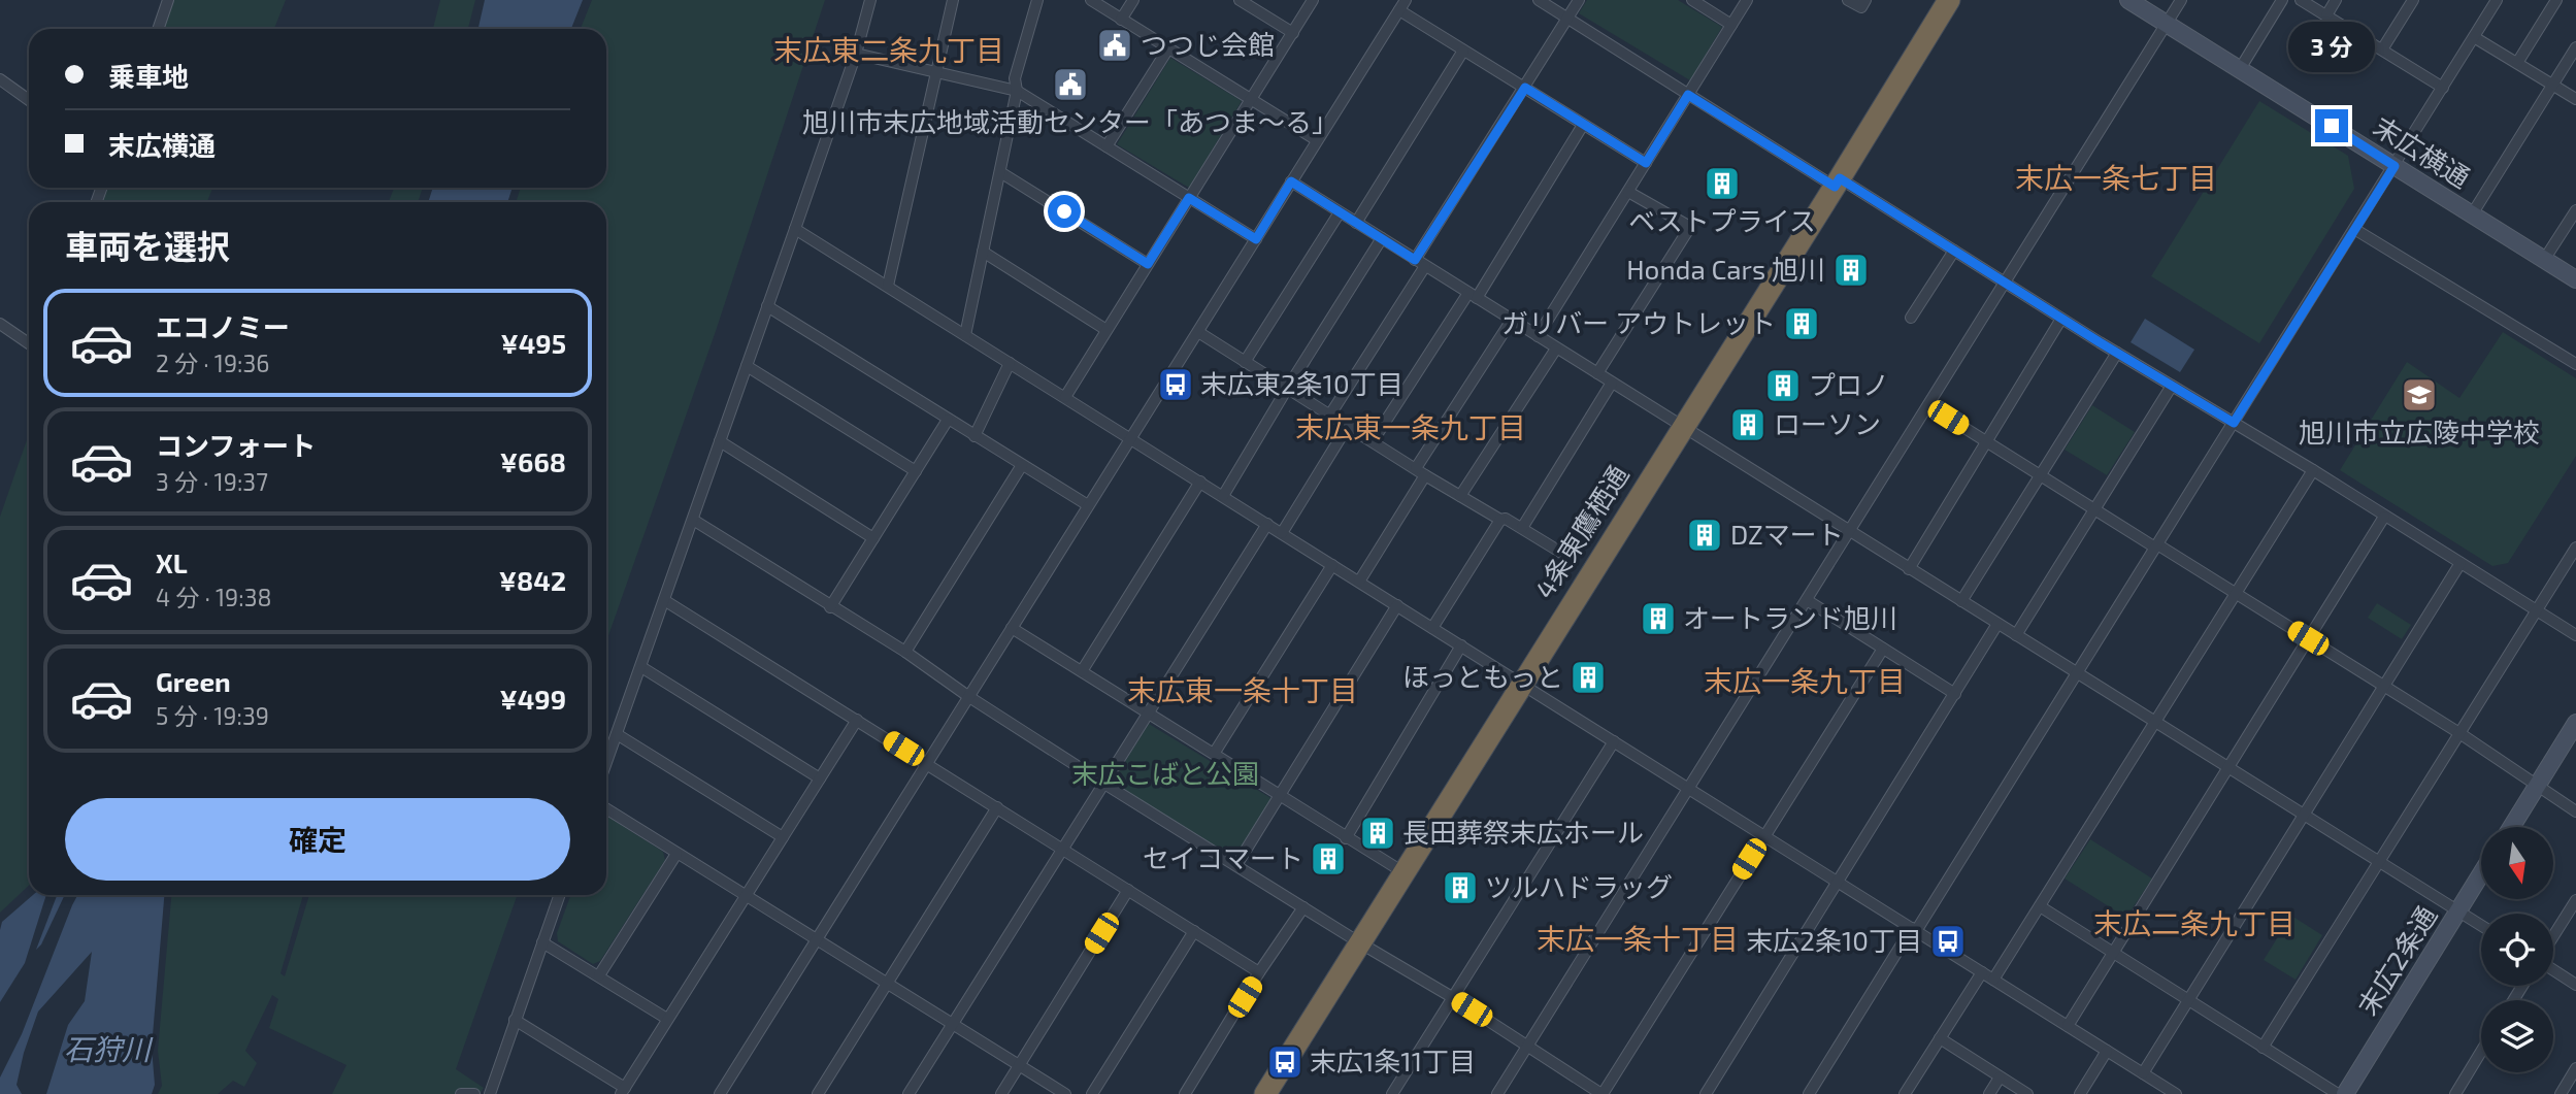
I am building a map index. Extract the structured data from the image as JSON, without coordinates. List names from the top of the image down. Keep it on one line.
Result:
{"streets":{"highway":["4条東鷹栖通"],"street":["末広横通","末広2条通"]},"districts":["末広東二条九丁目","末広一条七丁目","末広東一条九丁目","末広一条九丁目","末広東一条十丁目","末広二条九丁目","末広一条十丁目"],"water":["石狩川"],"parks":["末広こばと公園"],"places":{"public building":["つつじ会館","旭川市末広地域活動センター「あつま〜る」"],"building":["ベストプライス","Honda Cars 旭川","ガリバー アウトレット","プロノ","ローソン","DZマート","オートランド旭川","ほっともっと","長田葬祭末広ホール","セイコマート","ツルハドラッグ"],"bus stop":["末広東2条10丁目","末広2条10丁目","末広1条11丁目"],"school or university":["旭川市立広陵中学校"]},"north":"bottom","page":{"bubble":"3 分","banner":["乗車地","末広横通"],"heading":"車両を選択","list":[{"name":"エコノミー","note":"2 分 · 19:36","value":"¥495"},{"name":"コンフォート","note":"3 分 · 19:37","value":"¥668"},{"name":"XL","note":"4 分 · 19:38","value":"¥842"},{"name":"Green","note":"5 分 · 19:39","value":"¥499"}],"buttons":"確定"}}
